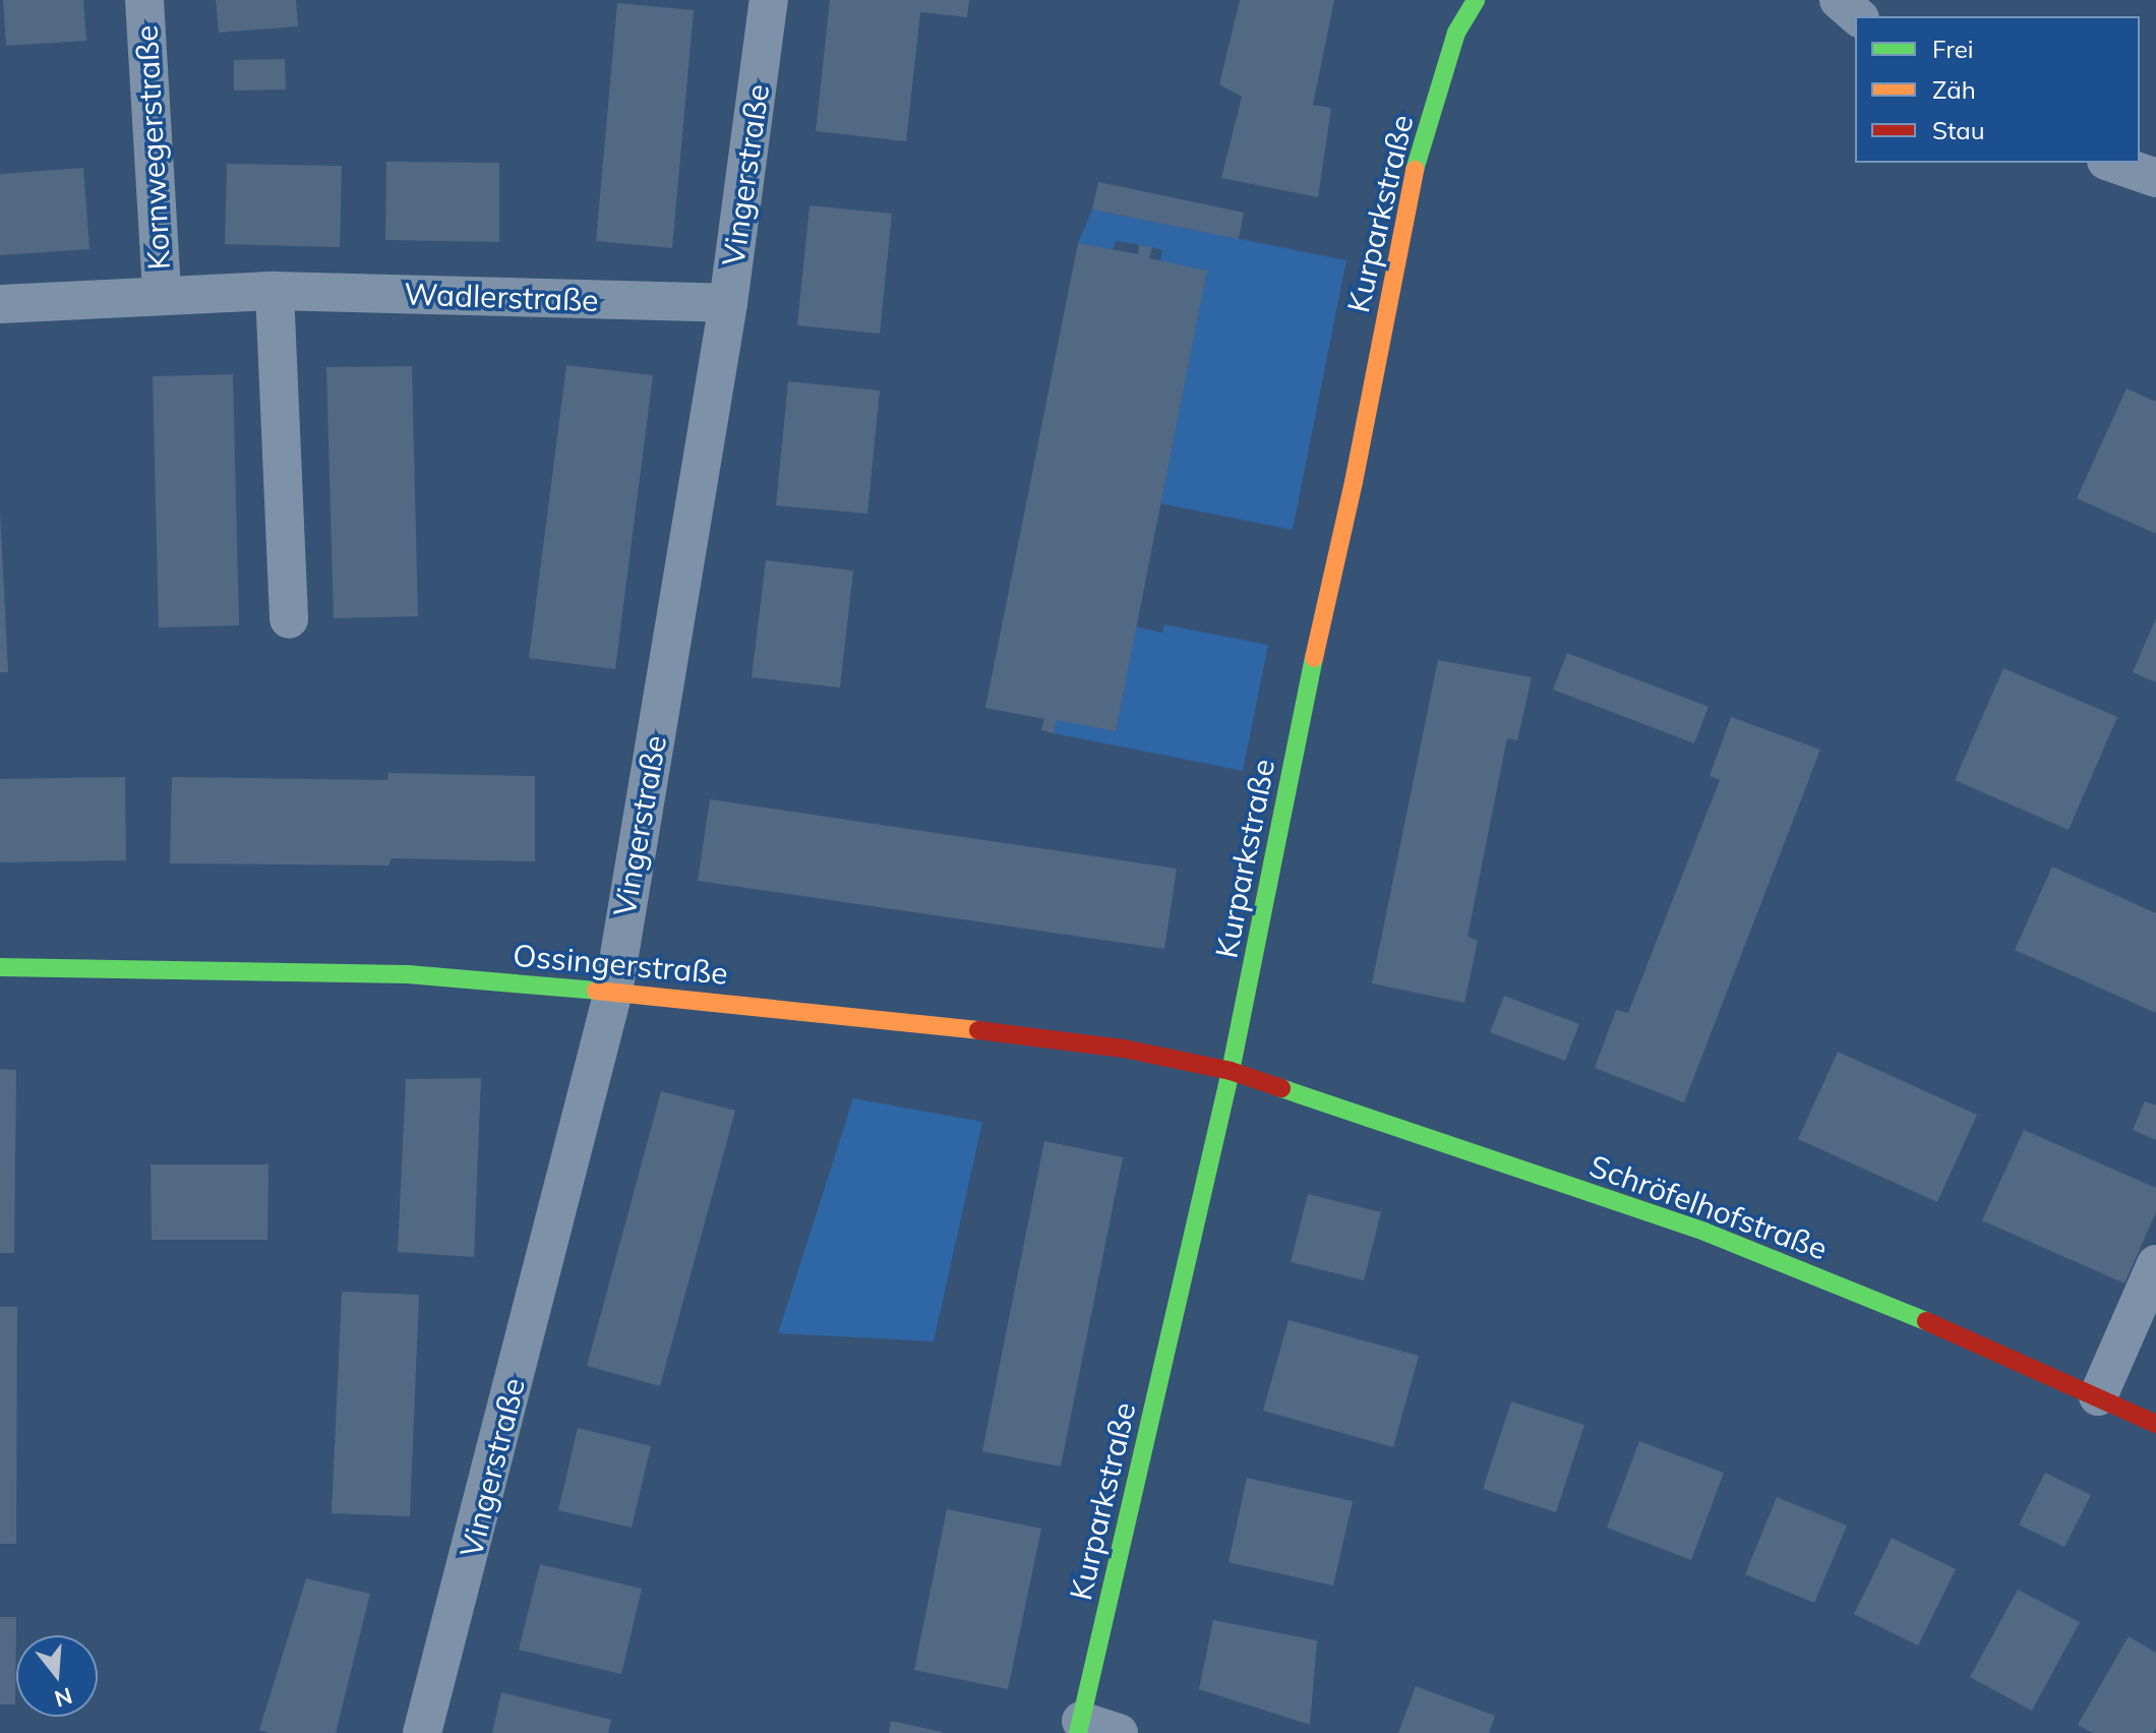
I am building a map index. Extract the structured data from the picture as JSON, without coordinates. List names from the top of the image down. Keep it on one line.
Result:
{"streets":{"street":["Kornwegerstraße","Vingerstraße","Kurparkstraße","Wadlerstraße","Ossingerstraße","Schröfelhofstraße"]},"crossings":[["Kornwegerstraße","Wadlerstraße"],["Vingerstraße","Wadlerstraße"],["Vingerstraße","Ossingerstraße"],["Kurparkstraße","Ossingerstraße"],["Kurparkstraße","Schröfelhofstraße"],["Ossingerstraße","Schröfelhofstraße"]],"legend":["Frei","Zäh","Stau"],"north":"bottom"}
